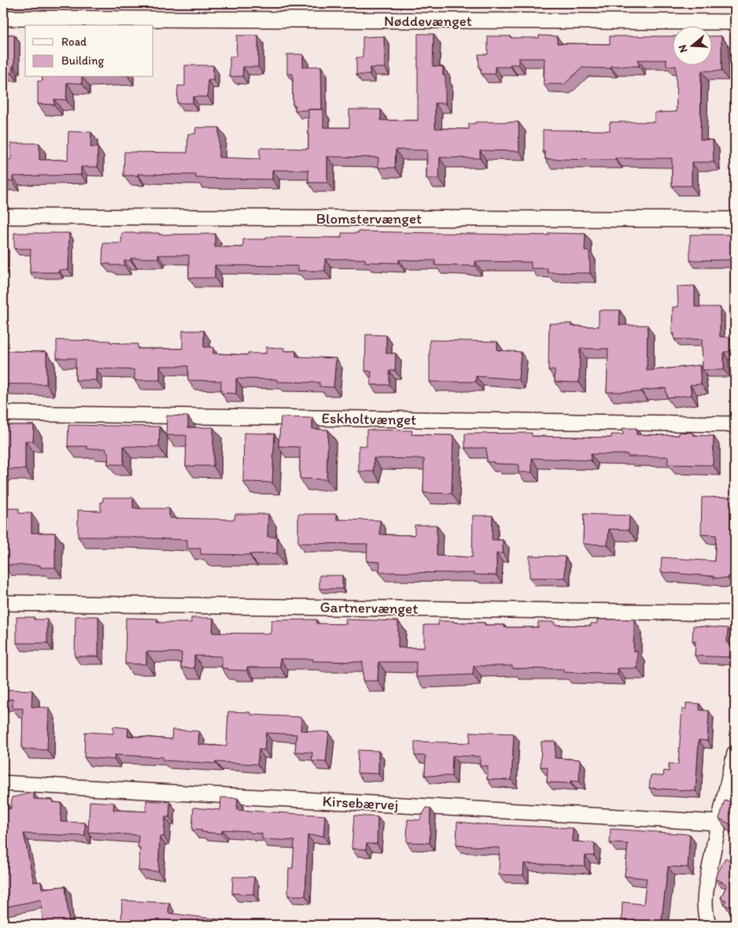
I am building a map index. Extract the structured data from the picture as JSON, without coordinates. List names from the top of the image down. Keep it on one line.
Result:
{"streets":{"street":["Nøddevænget","Blomstervænget","Eskholtvænget","Gartnervænget","Kirsebærvej"]},"legend":["Road","Building"],"north":"left"}
